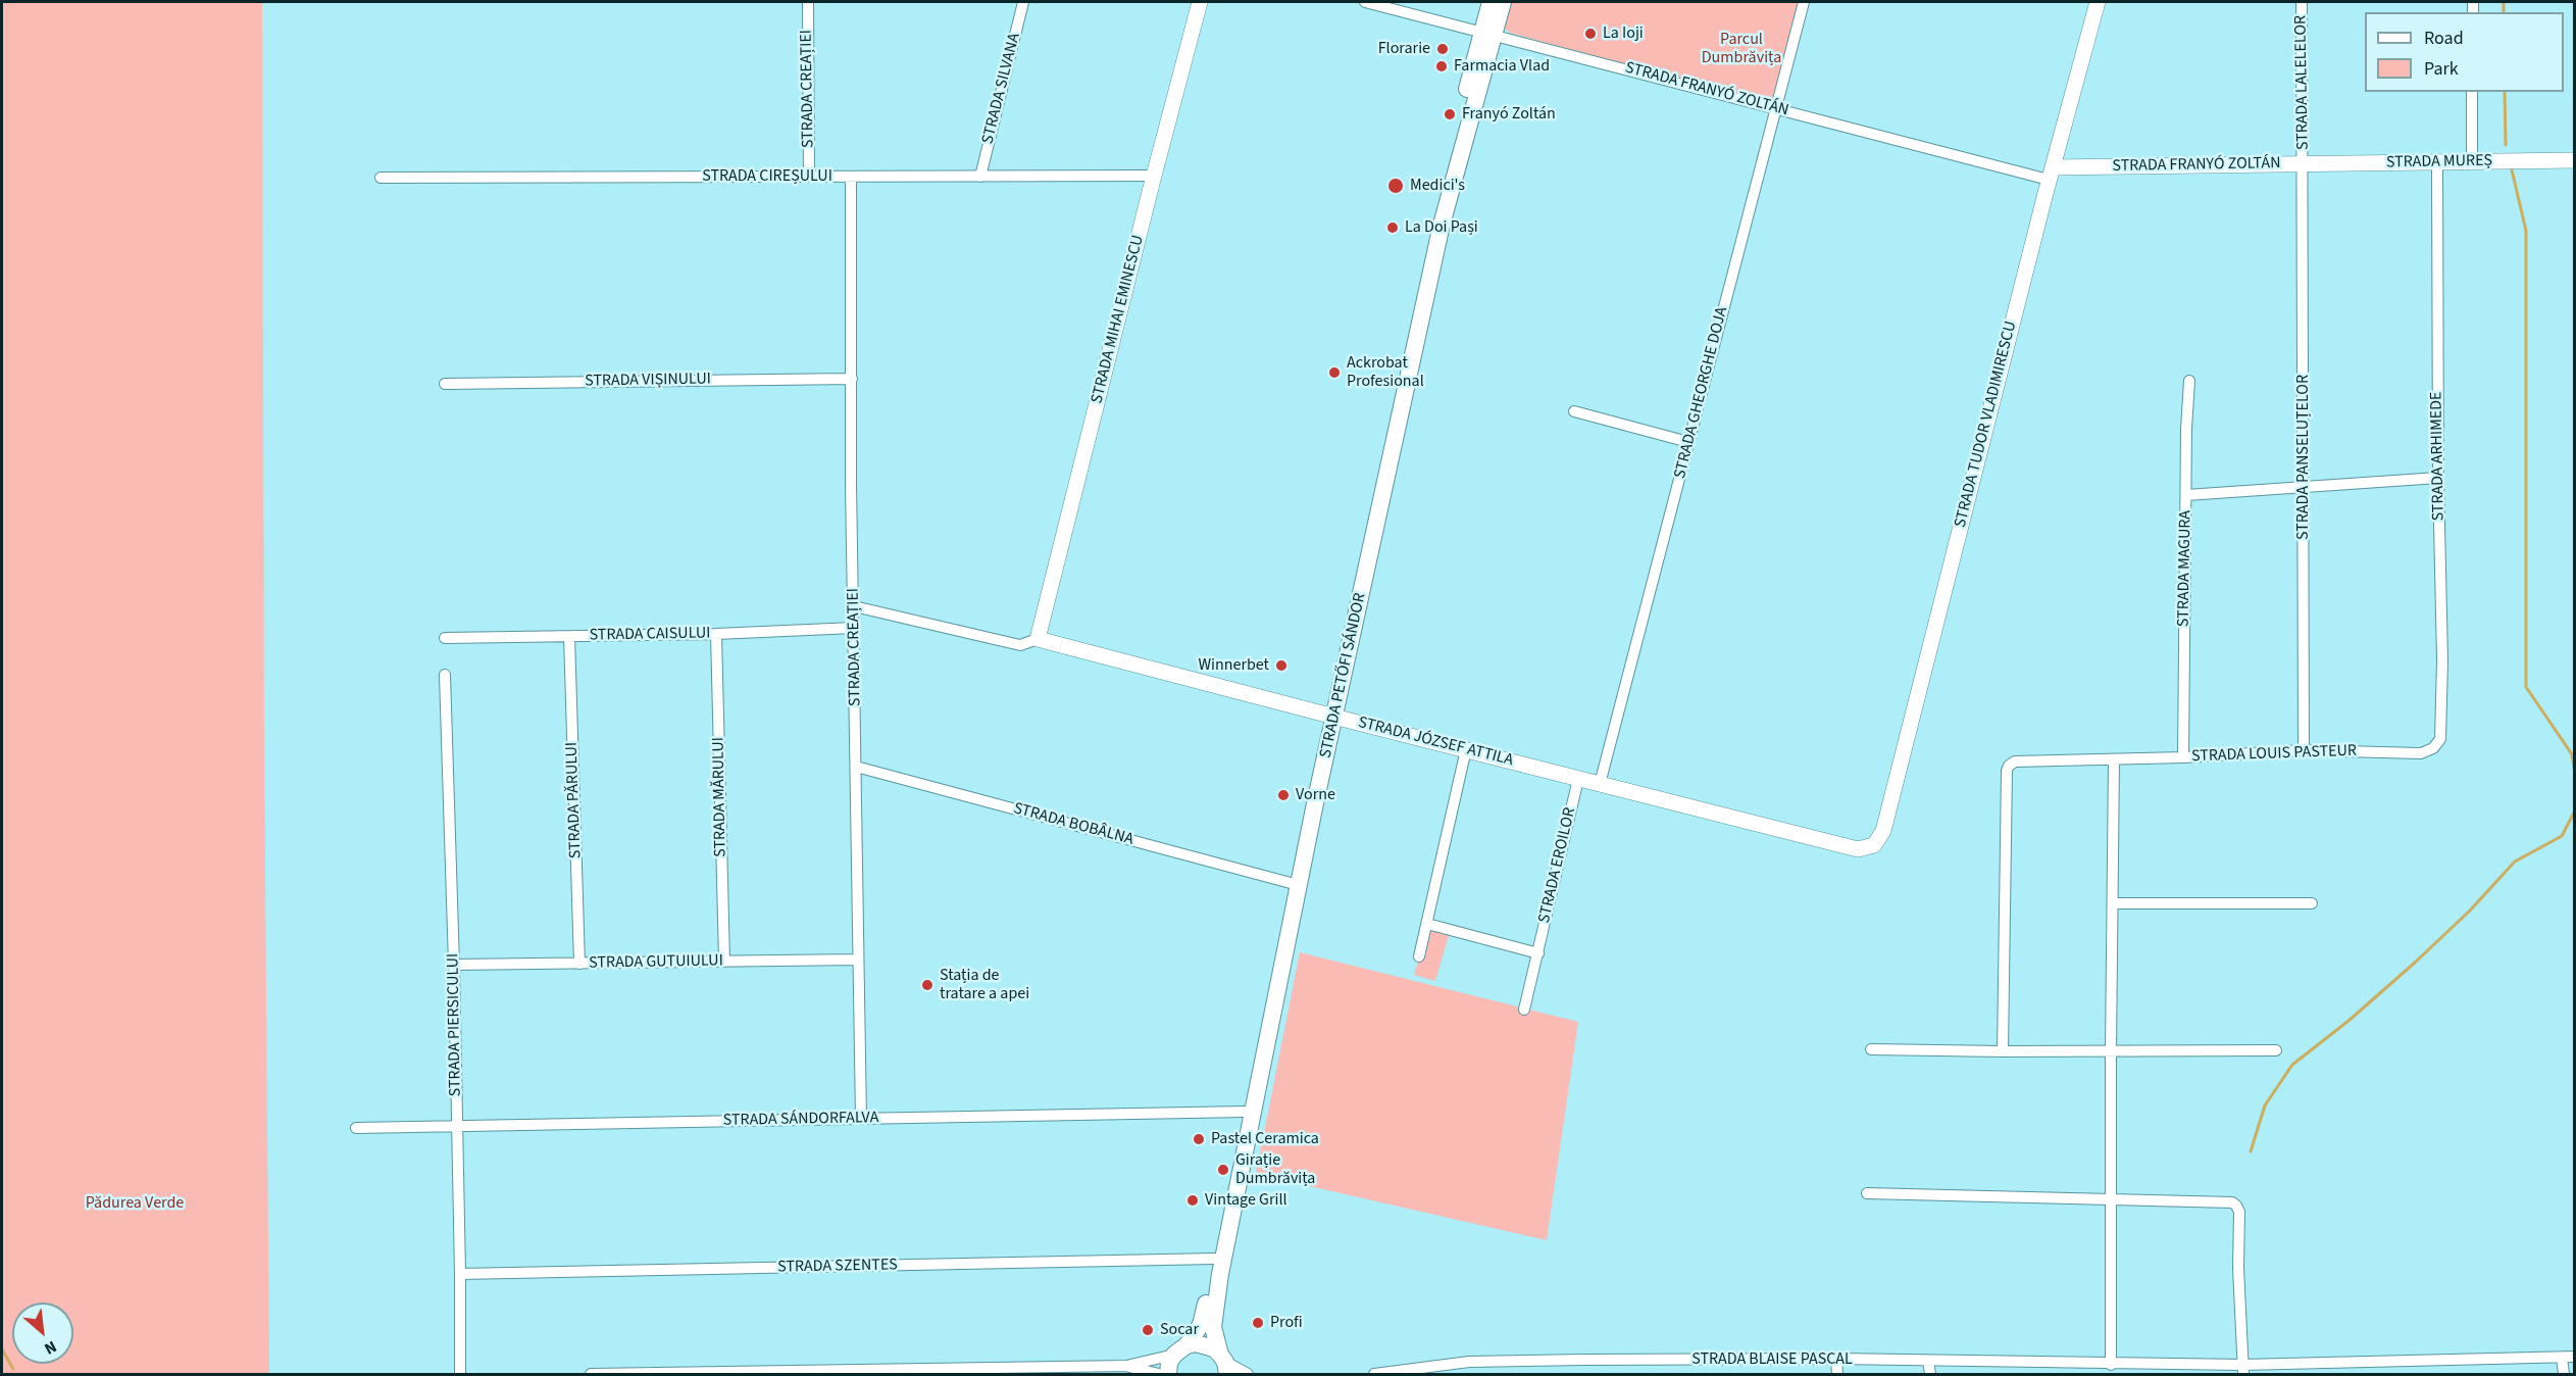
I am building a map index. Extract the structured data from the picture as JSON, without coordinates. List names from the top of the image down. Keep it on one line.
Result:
{"streets":{"main road":["STRADA PETŐFI SÁNDOR"],"street":["STRADA LALELELOR","STRADA CREAȚIEI","STRADA SILVANA","STRADA FRANYÓ ZOLTÁN","STRADA MUREȘ","STRADA CIREȘULUI","STRADA MIHAI EMINESCU","STRADA VIȘINULUI","STRADA GHEORGHE DOJA","STRADA TUDOR VLADIMIRESCU","STRADA ARHIMEDE","STRADA PANSELUȚELOR","STRADA MAGURA","STRADA CAISULUI","STRADA JÓZSEF ATTILA","STRADA LOUIS PASTEUR","STRADA MĂRULUI","STRADA PĂRULUI","STRADA BOBÂLNA","STRADA EROILOR","STRADA GUTUIULUI","STRADA PIERSICULUI","STRADA SÁNDORFALVA","STRADA SZENTES","STRADA BLAISE PASCAL"]},"crossings":[["STRADA LALELELOR","STRADA FRANYÓ ZOLTÁN"],["STRADA LALELELOR","STRADA MUREȘ"],["STRADA LALELELOR","STRADA PANSELUȚELOR"],["STRADA CREAȚIEI","STRADA CIREȘULUI"],["STRADA CREAȚIEI","STRADA VIȘINULUI"],["STRADA CREAȚIEI","STRADA CAISULUI"],["STRADA CREAȚIEI","STRADA JÓZSEF ATTILA"],["STRADA CREAȚIEI","STRADA BOBÂLNA"],["STRADA CREAȚIEI","STRADA GUTUIULUI"],["STRADA CREAȚIEI","STRADA SÁNDORFALVA"],["STRADA SILVANA","STRADA CIREȘULUI"],["STRADA FRANYÓ ZOLTÁN","STRADA MUREȘ"],["STRADA FRANYÓ ZOLTÁN","STRADA GHEORGHE DOJA"],["STRADA FRANYÓ ZOLTÁN","STRADA TUDOR VLADIMIRESCU"],["STRADA FRANYÓ ZOLTÁN","STRADA PANSELUȚELOR"],["STRADA FRANYÓ ZOLTÁN","STRADA PETŐFI SÁNDOR"],["STRADA MUREȘ","STRADA ARHIMEDE"],["STRADA MUREȘ","STRADA PANSELUȚELOR"],["STRADA CIREȘULUI","STRADA MIHAI EMINESCU"],["STRADA MIHAI EMINESCU","STRADA JÓZSEF ATTILA"],["STRADA GHEORGHE DOJA","STRADA JÓZSEF ATTILA"],["STRADA TUDOR VLADIMIRESCU","STRADA JÓZSEF ATTILA"],["STRADA ARHIMEDE","STRADA LOUIS PASTEUR"],["STRADA PANSELUȚELOR","STRADA LOUIS PASTEUR"],["STRADA MAGURA","STRADA LOUIS PASTEUR"],["STRADA CAISULUI","STRADA MĂRULUI"],["STRADA CAISULUI","STRADA PĂRULUI"],["STRADA PETŐFI SÁNDOR","STRADA JÓZSEF ATTILA"],["STRADA PETŐFI SÁNDOR","STRADA BOBÂLNA"],["STRADA PETŐFI SÁNDOR","STRADA SÁNDORFALVA"],["STRADA PETŐFI SÁNDOR","STRADA SZENTES"],["STRADA JÓZSEF ATTILA","STRADA EROILOR"],["STRADA MĂRULUI","STRADA GUTUIULUI"],["STRADA PĂRULUI","STRADA GUTUIULUI"],["STRADA GUTUIULUI","STRADA PIERSICULUI"],["STRADA PIERSICULUI","STRADA SÁNDORFALVA"],["STRADA PIERSICULUI","STRADA SZENTES"]],"parks":["Parcul Dumbrăvița","Pădurea Verde"],"places":["La Ioji","Florarie","Farmacia Vlad","Franyó Zoltán","Medici's","La Doi Pași","Ackrobat Profesional","Winnerbet","Vorne","Stația de tratare a apei","Pastel Ceramica","Girație Dumbrăvița","Vintage Grill","Profi","Socar"],"legend":["Road","Park"],"north":"bottom right"}
